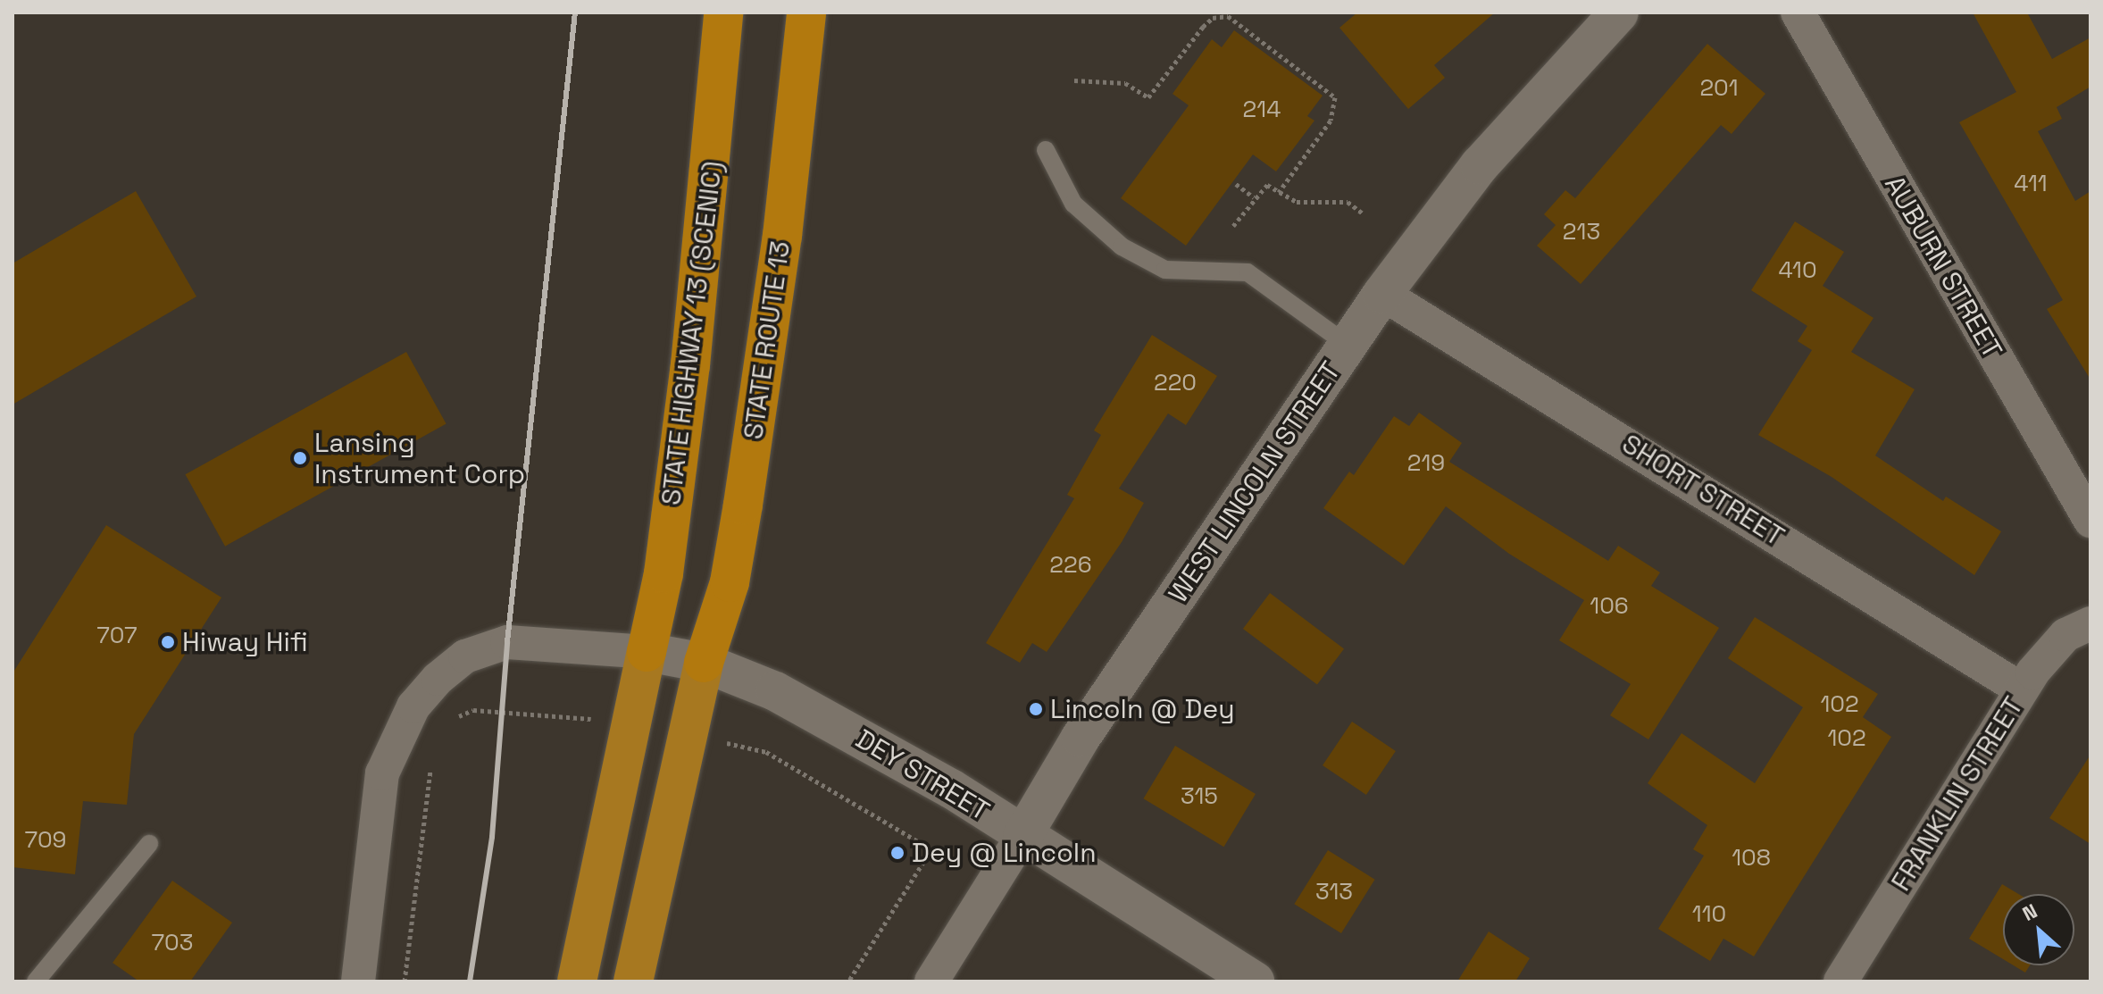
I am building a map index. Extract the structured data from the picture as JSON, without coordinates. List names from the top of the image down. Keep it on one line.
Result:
{"streets":{"highway":["STATE HIGHWAY 13 (SCENIC)","STATE ROUTE 13"],"street":["AUBURN STREET","WEST LINCOLN STREET","SHORT STREET","DEY STREET","FRANKLIN STREET"]},"crossings":[["STATE HIGHWAY 13 (SCENIC)","DEY STREET"],["STATE ROUTE 13","DEY STREET"],["WEST LINCOLN STREET","SHORT STREET"],["WEST LINCOLN STREET","DEY STREET"],["SHORT STREET","FRANKLIN STREET"]],"places":["Lansing Instrument Corp","Hiway Hifi","Lincoln @ Dey","Dey @ Lincoln"],"house_numbers":["201","214","411","213","410","220","219","226","106","707","102","102","315","709","108","313","110","703"],"north":"top left"}
